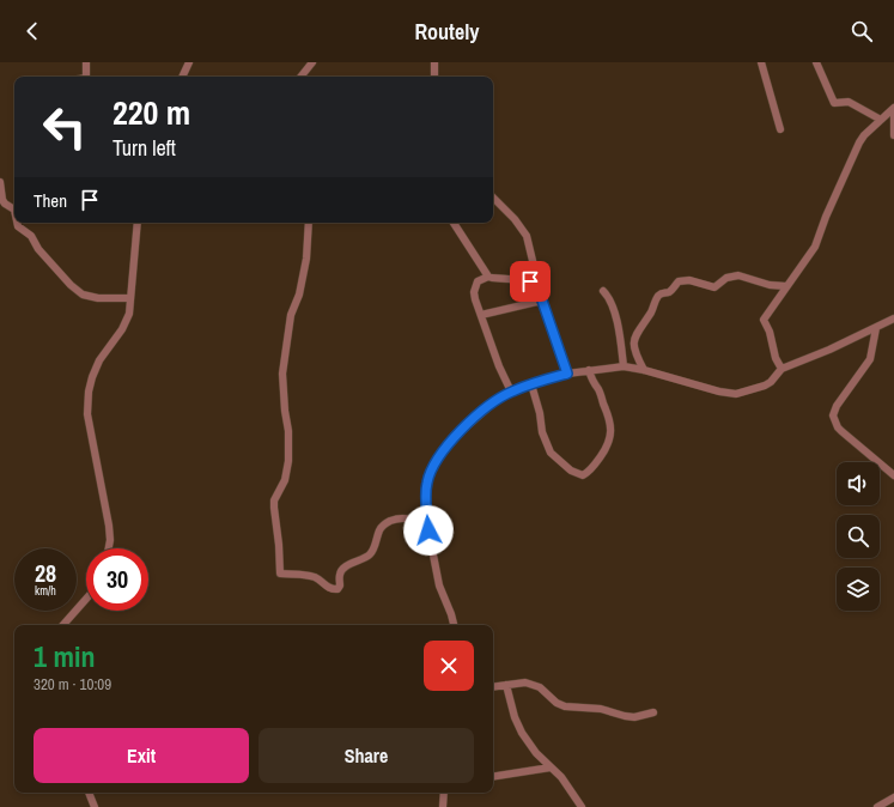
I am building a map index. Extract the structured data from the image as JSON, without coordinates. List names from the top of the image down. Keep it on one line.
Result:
{"page":{"header":"Routely","turn":["220 m","Turn left"],"then":"Then","speed":"28 km/h","limit":"30","heading":["1 min","320 m · 10:09"],"buttons":["Exit","Share"]}}
